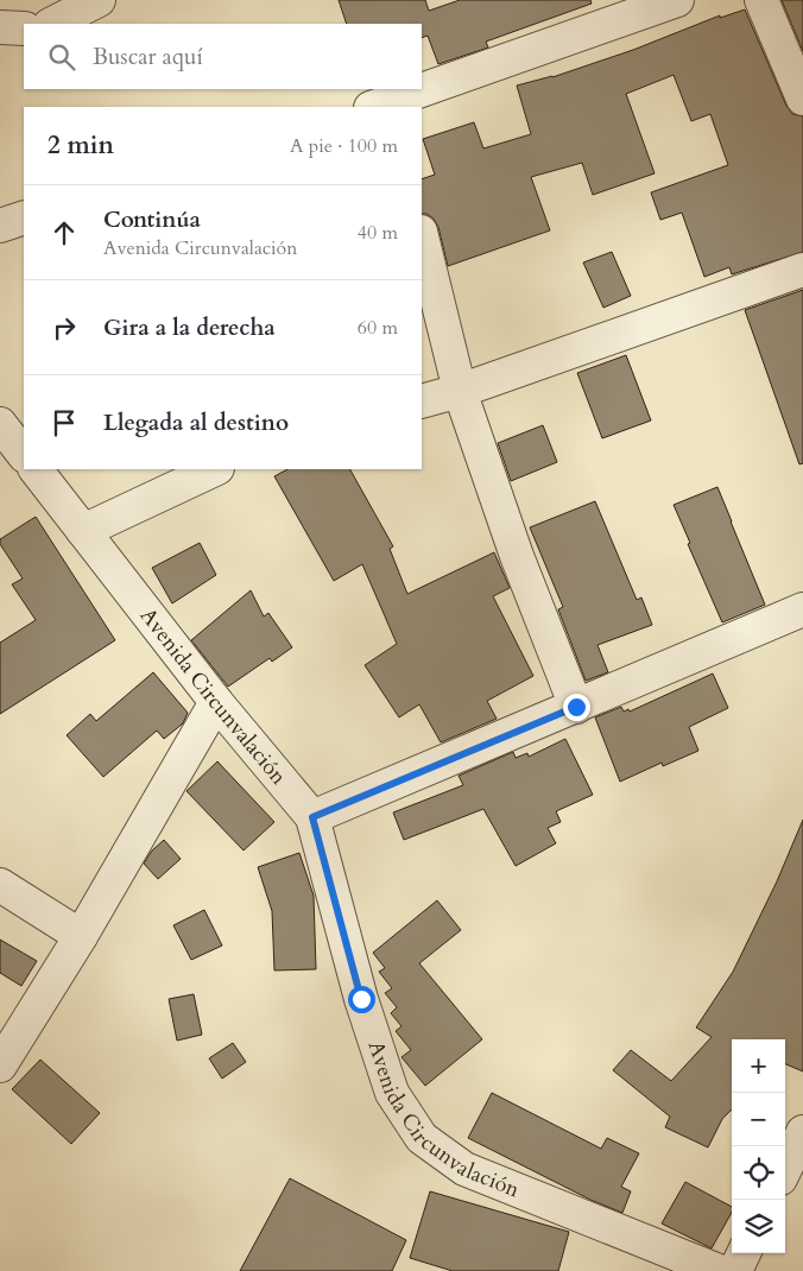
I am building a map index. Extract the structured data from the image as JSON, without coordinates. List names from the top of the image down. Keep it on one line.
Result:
{"streets":{"street":["Avenida Circunvalación"]},"page":{"search":"Buscar aquí","heading":["2 min","A pie · 100 m"],"list":[["Continúa","Avenida Circunvalación","40 m"],["Gira a la derecha","60 m"],"Llegada al destino"],"map_buttons":["+","−"]}}
